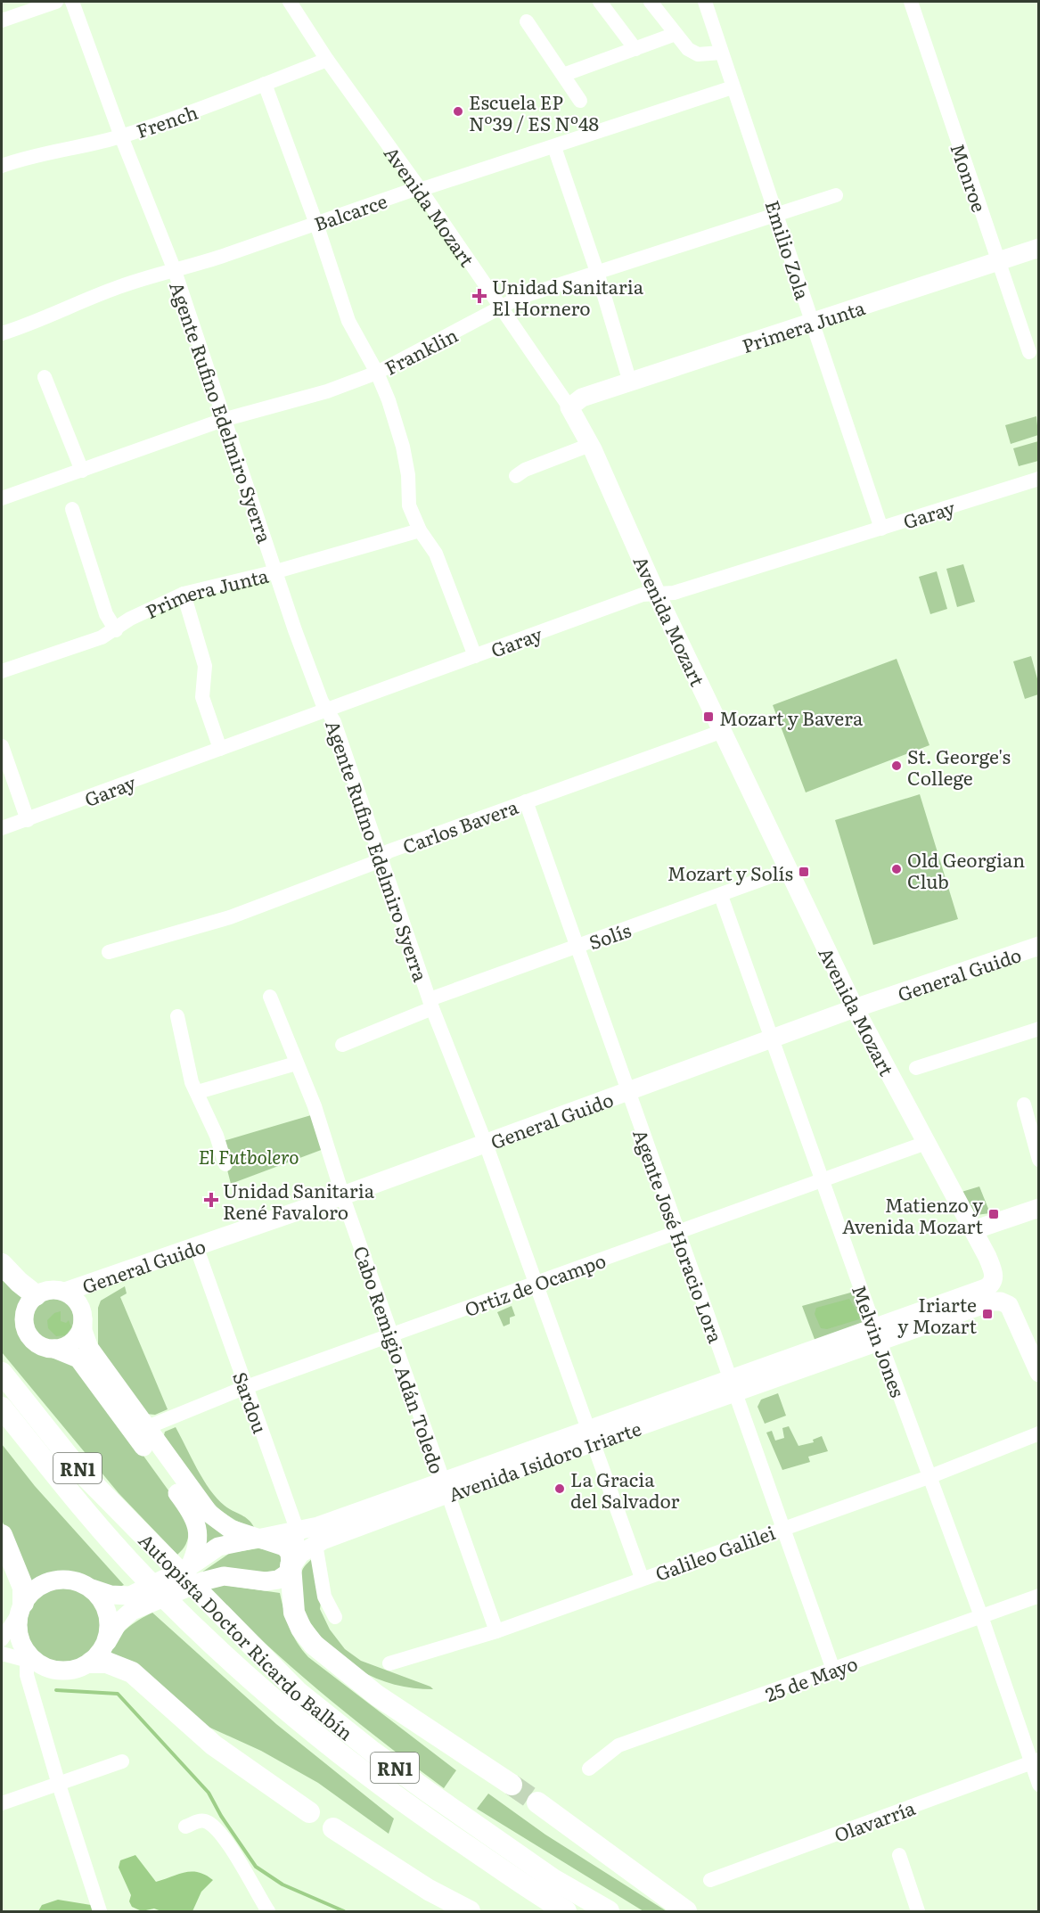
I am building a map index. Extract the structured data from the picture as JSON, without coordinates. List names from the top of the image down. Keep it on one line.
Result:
{"streets":{"highway":["RN1","Autopista Doctor Ricardo Balbín"],"main road":["Avenida Mozart","Primera Junta","General Guido","Avenida Isidoro Iriarte"],"street":["French","Monroe","Balcarce","Emilio Zola","Franklin","Agente Rufino Edelmiro Syerra","Garay","Carlos Bavera","Solís","Agente José Horacio Lora","Ortiz de Ocampo","Melvin Jones","Cabo Remigio Adán Toledo","Sardou","Galileo Galilei","25 de Mayo","Olavarría"]},"crossings":[["French","Avenida Mozart"],["French","Agente Rufino Edelmiro Syerra"],["Monroe","Primera Junta"],["Avenida Mozart","Balcarce"],["Avenida Mozart","Primera Junta"],["Avenida Mozart","Franklin"],["Avenida Mozart","Garay"],["Avenida Mozart","Carlos Bavera"],["Avenida Mozart","Solís"],["Avenida Mozart","General Guido"],["Avenida Mozart","Ortiz de Ocampo"],["Avenida Mozart","Avenida Isidoro Iriarte"],["Balcarce","Emilio Zola"],["Balcarce","Agente Rufino Edelmiro Syerra"],["Emilio Zola","Primera Junta"],["Emilio Zola","Franklin"],["Emilio Zola","Garay"],["Primera Junta","Agente Rufino Edelmiro Syerra"],["Franklin","Agente Rufino Edelmiro Syerra"],["Agente Rufino Edelmiro Syerra","Garay"],["Agente Rufino Edelmiro Syerra","Carlos Bavera"],["Agente Rufino Edelmiro Syerra","Solís"],["Agente Rufino Edelmiro Syerra","General Guido"],["Agente Rufino Edelmiro Syerra","Ortiz de Ocampo"],["Agente Rufino Edelmiro Syerra","Avenida Isidoro Iriarte"],["Agente Rufino Edelmiro Syerra","Galileo Galilei"],["Carlos Bavera","Agente José Horacio Lora"],["Solís","Agente José Horacio Lora"],["Solís","Melvin Jones"],["General Guido","Agente José Horacio Lora"],["General Guido","Melvin Jones"],["General Guido","Cabo Remigio Adán Toledo"],["General Guido","Sardou"],["Agente José Horacio Lora","Ortiz de Ocampo"],["Agente José Horacio Lora","Avenida Isidoro Iriarte"],["Agente José Horacio Lora","Galileo Galilei"],["Agente José Horacio Lora","25 de Mayo"],["Ortiz de Ocampo","Melvin Jones"],["Ortiz de Ocampo","Cabo Remigio Adán Toledo"],["Ortiz de Ocampo","Sardou"],["Melvin Jones","Avenida Isidoro Iriarte"],["Melvin Jones","Galileo Galilei"],["Melvin Jones","25 de Mayo"],["Melvin Jones","Olavarría"],["Cabo Remigio Adán Toledo","Avenida Isidoro Iriarte"],["Cabo Remigio Adán Toledo","Galileo Galilei"],["Sardou","Avenida Isidoro Iriarte"]],"parks":["El Futbolero"],"places":{"other":["Escuela EP Nº39 / ES Nº48","St. George's College","Old Georgian Club","La Gracia del Salvador"],"health":["Unidad Sanitaria El Hornero","Unidad Sanitaria René Favaloro"],"transit":["Mozart y Bavera","Mozart y Solís","Matienzo y Avenida Mozart","Iriarte y Mozart"]}}
